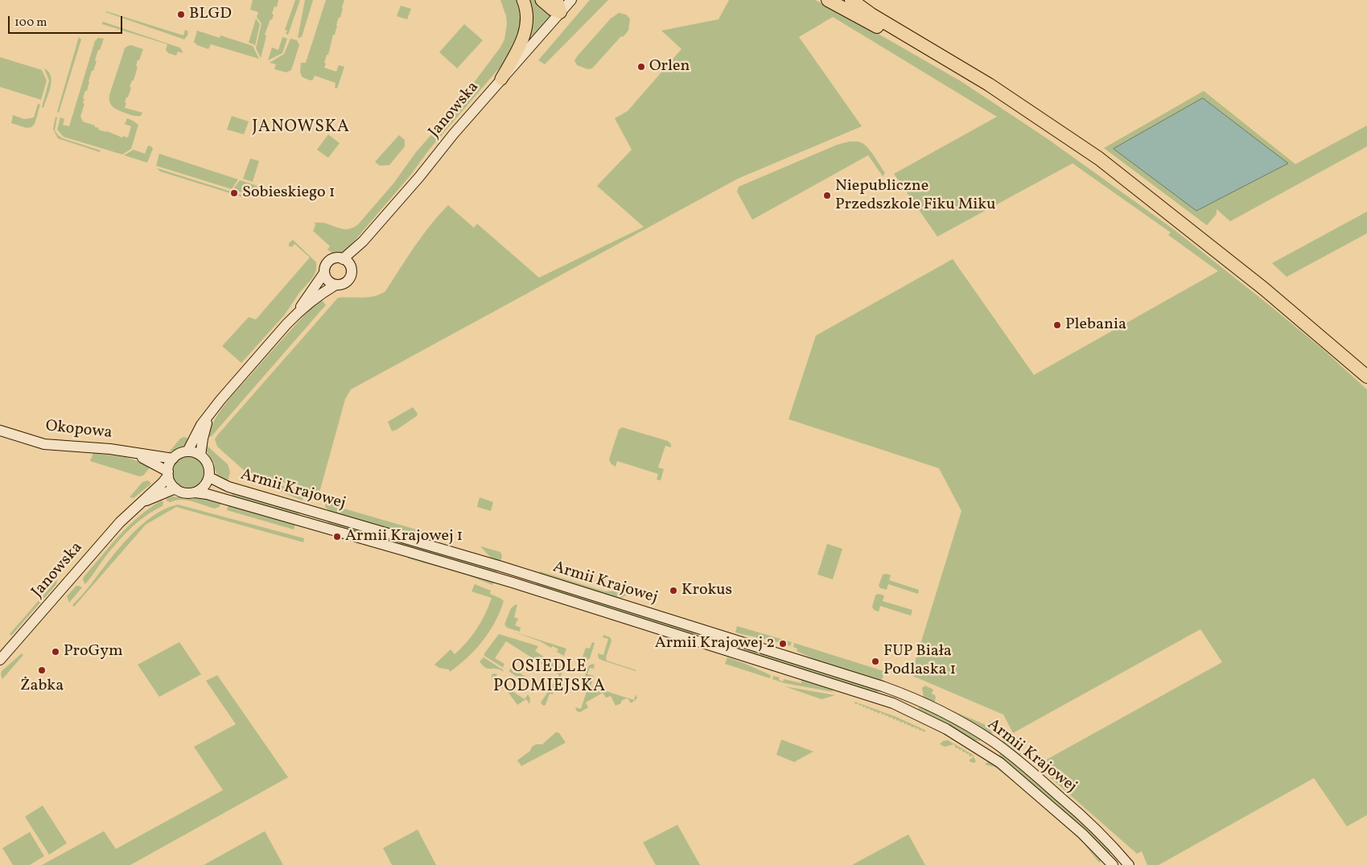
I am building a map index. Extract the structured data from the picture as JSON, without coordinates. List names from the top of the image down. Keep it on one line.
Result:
{"streets":{"street":["Janowska","Okopowa","Armii Krajowej"]},"crossings":[["Janowska","Okopowa"],["Janowska","Armii Krajowej"],["Okopowa","Armii Krajowej"]],"districts":["JANOWSKA","OSIEDLE PODMIEJSKA"],"places":["BLGD","Orlen","Sobieskiego 1","Niepubliczne Przedszkole Fiku Miku","Plebania","Armii Krajowej 1","Krokus","Armii Krajowej 2","ProGym","FUP Biała Podlaska 1","Żabka"],"scale_bar":"100 m"}
